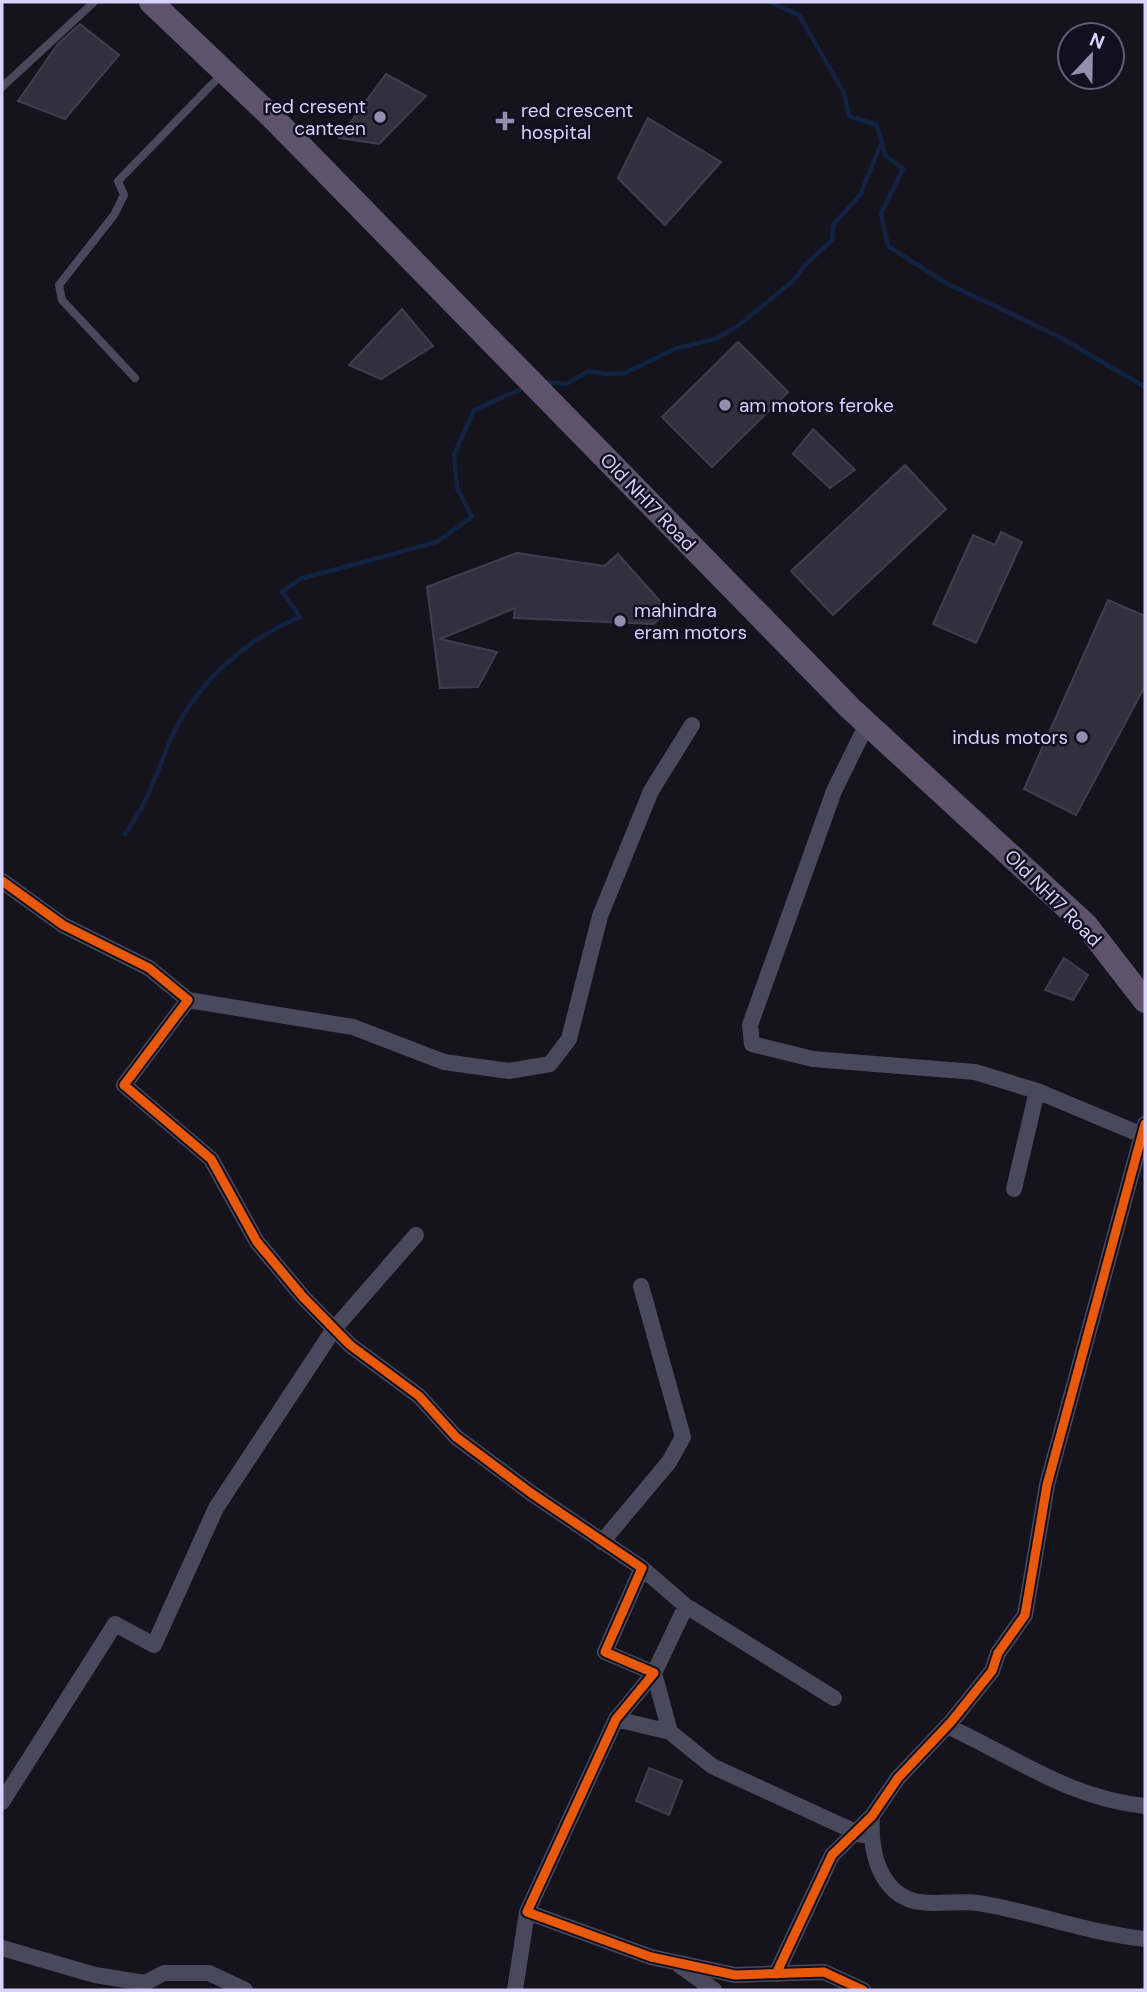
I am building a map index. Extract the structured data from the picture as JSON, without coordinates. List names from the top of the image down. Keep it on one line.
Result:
{"streets":{"main road":["Old NH17 Road"]},"places":{"other":["red cresent canteen","am motors feroke","mahindra eram motors","indus motors"],"health":["red crescent hospital"]},"north":"top"}
